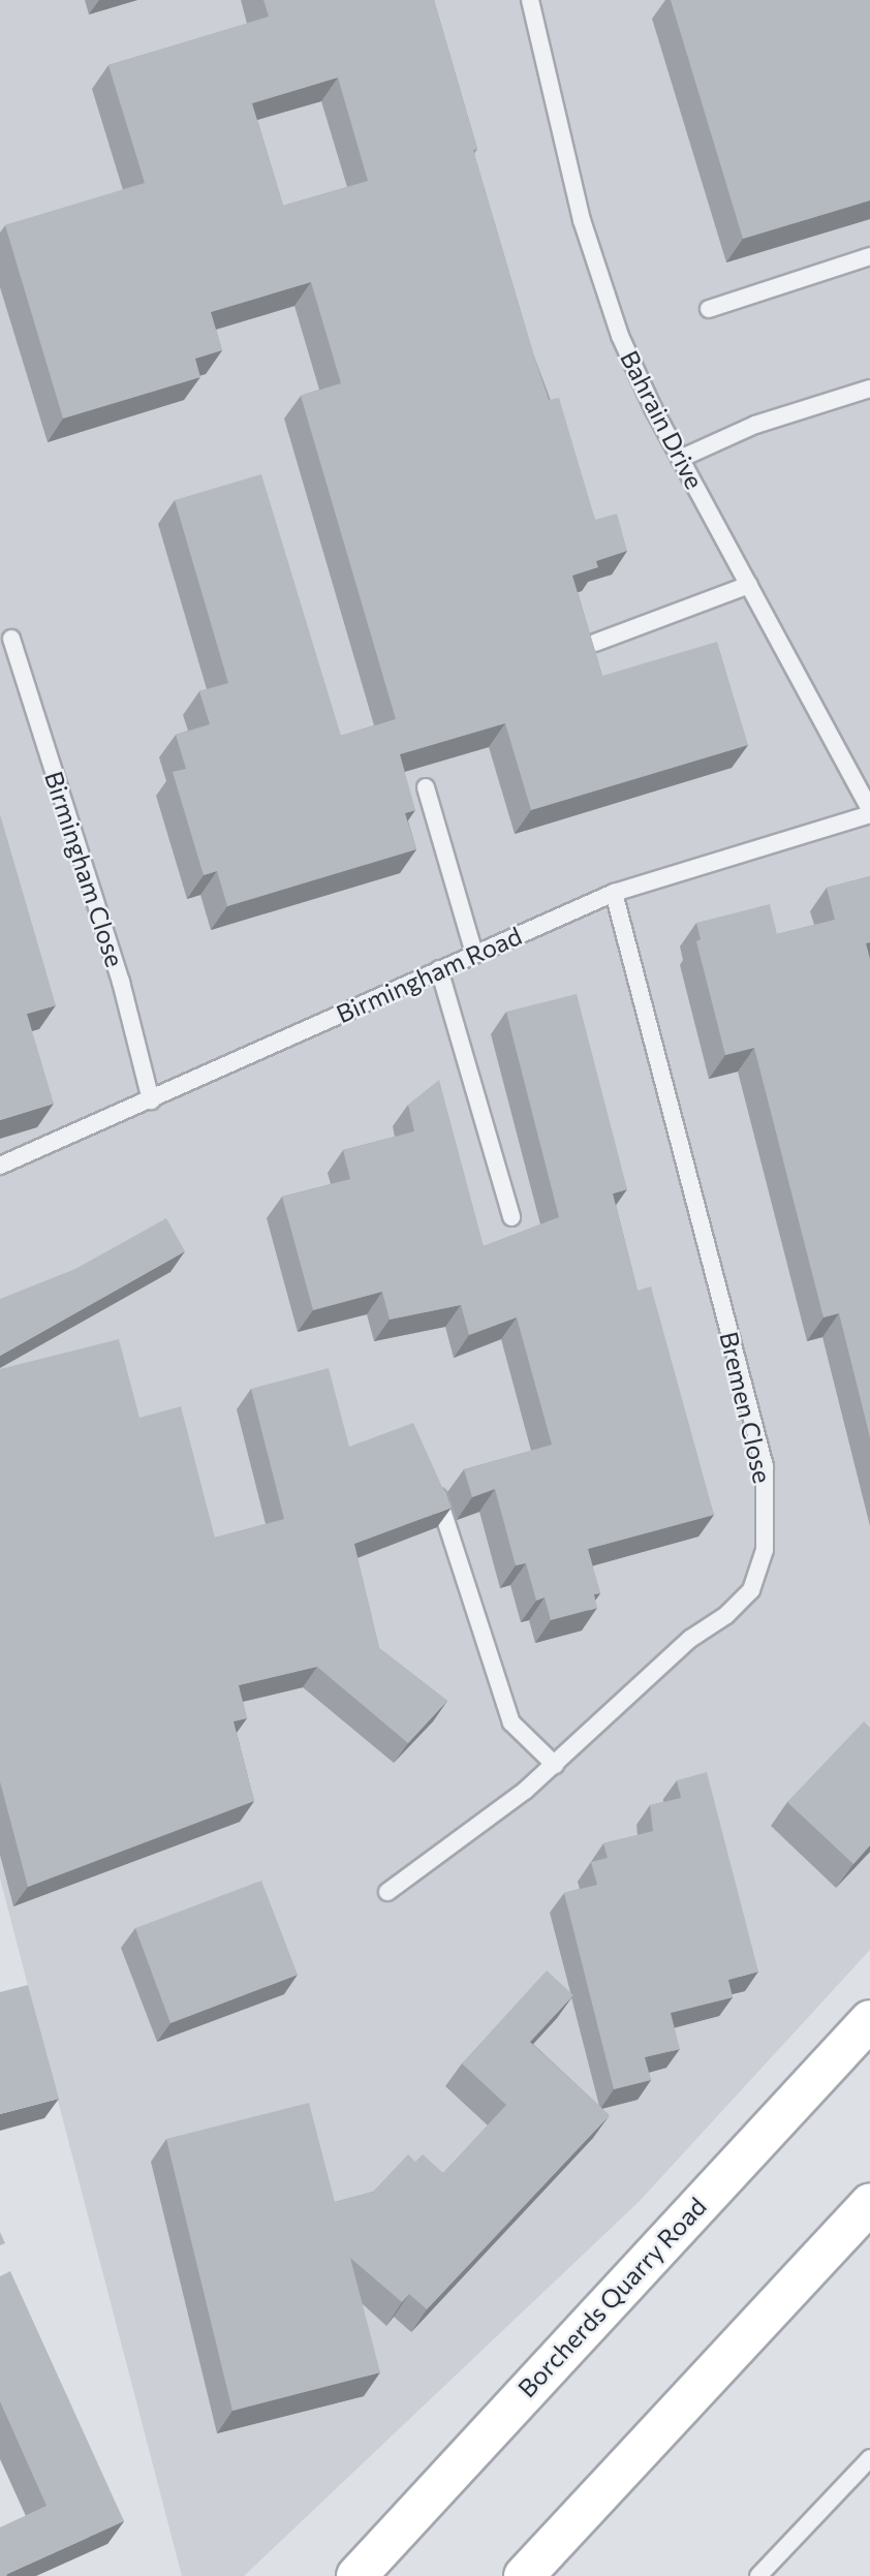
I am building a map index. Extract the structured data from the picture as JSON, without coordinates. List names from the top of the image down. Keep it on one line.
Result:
{"streets":{"main road":["Borcherds Quarry Road"],"lane":["Bahrain Drive","Birmingham Close","Birmingham Road","Bremen Close"]},"crossings":[["Bahrain Drive","Birmingham Road"],["Birmingham Close","Birmingham Road"],["Birmingham Road","Bremen Close"]]}
